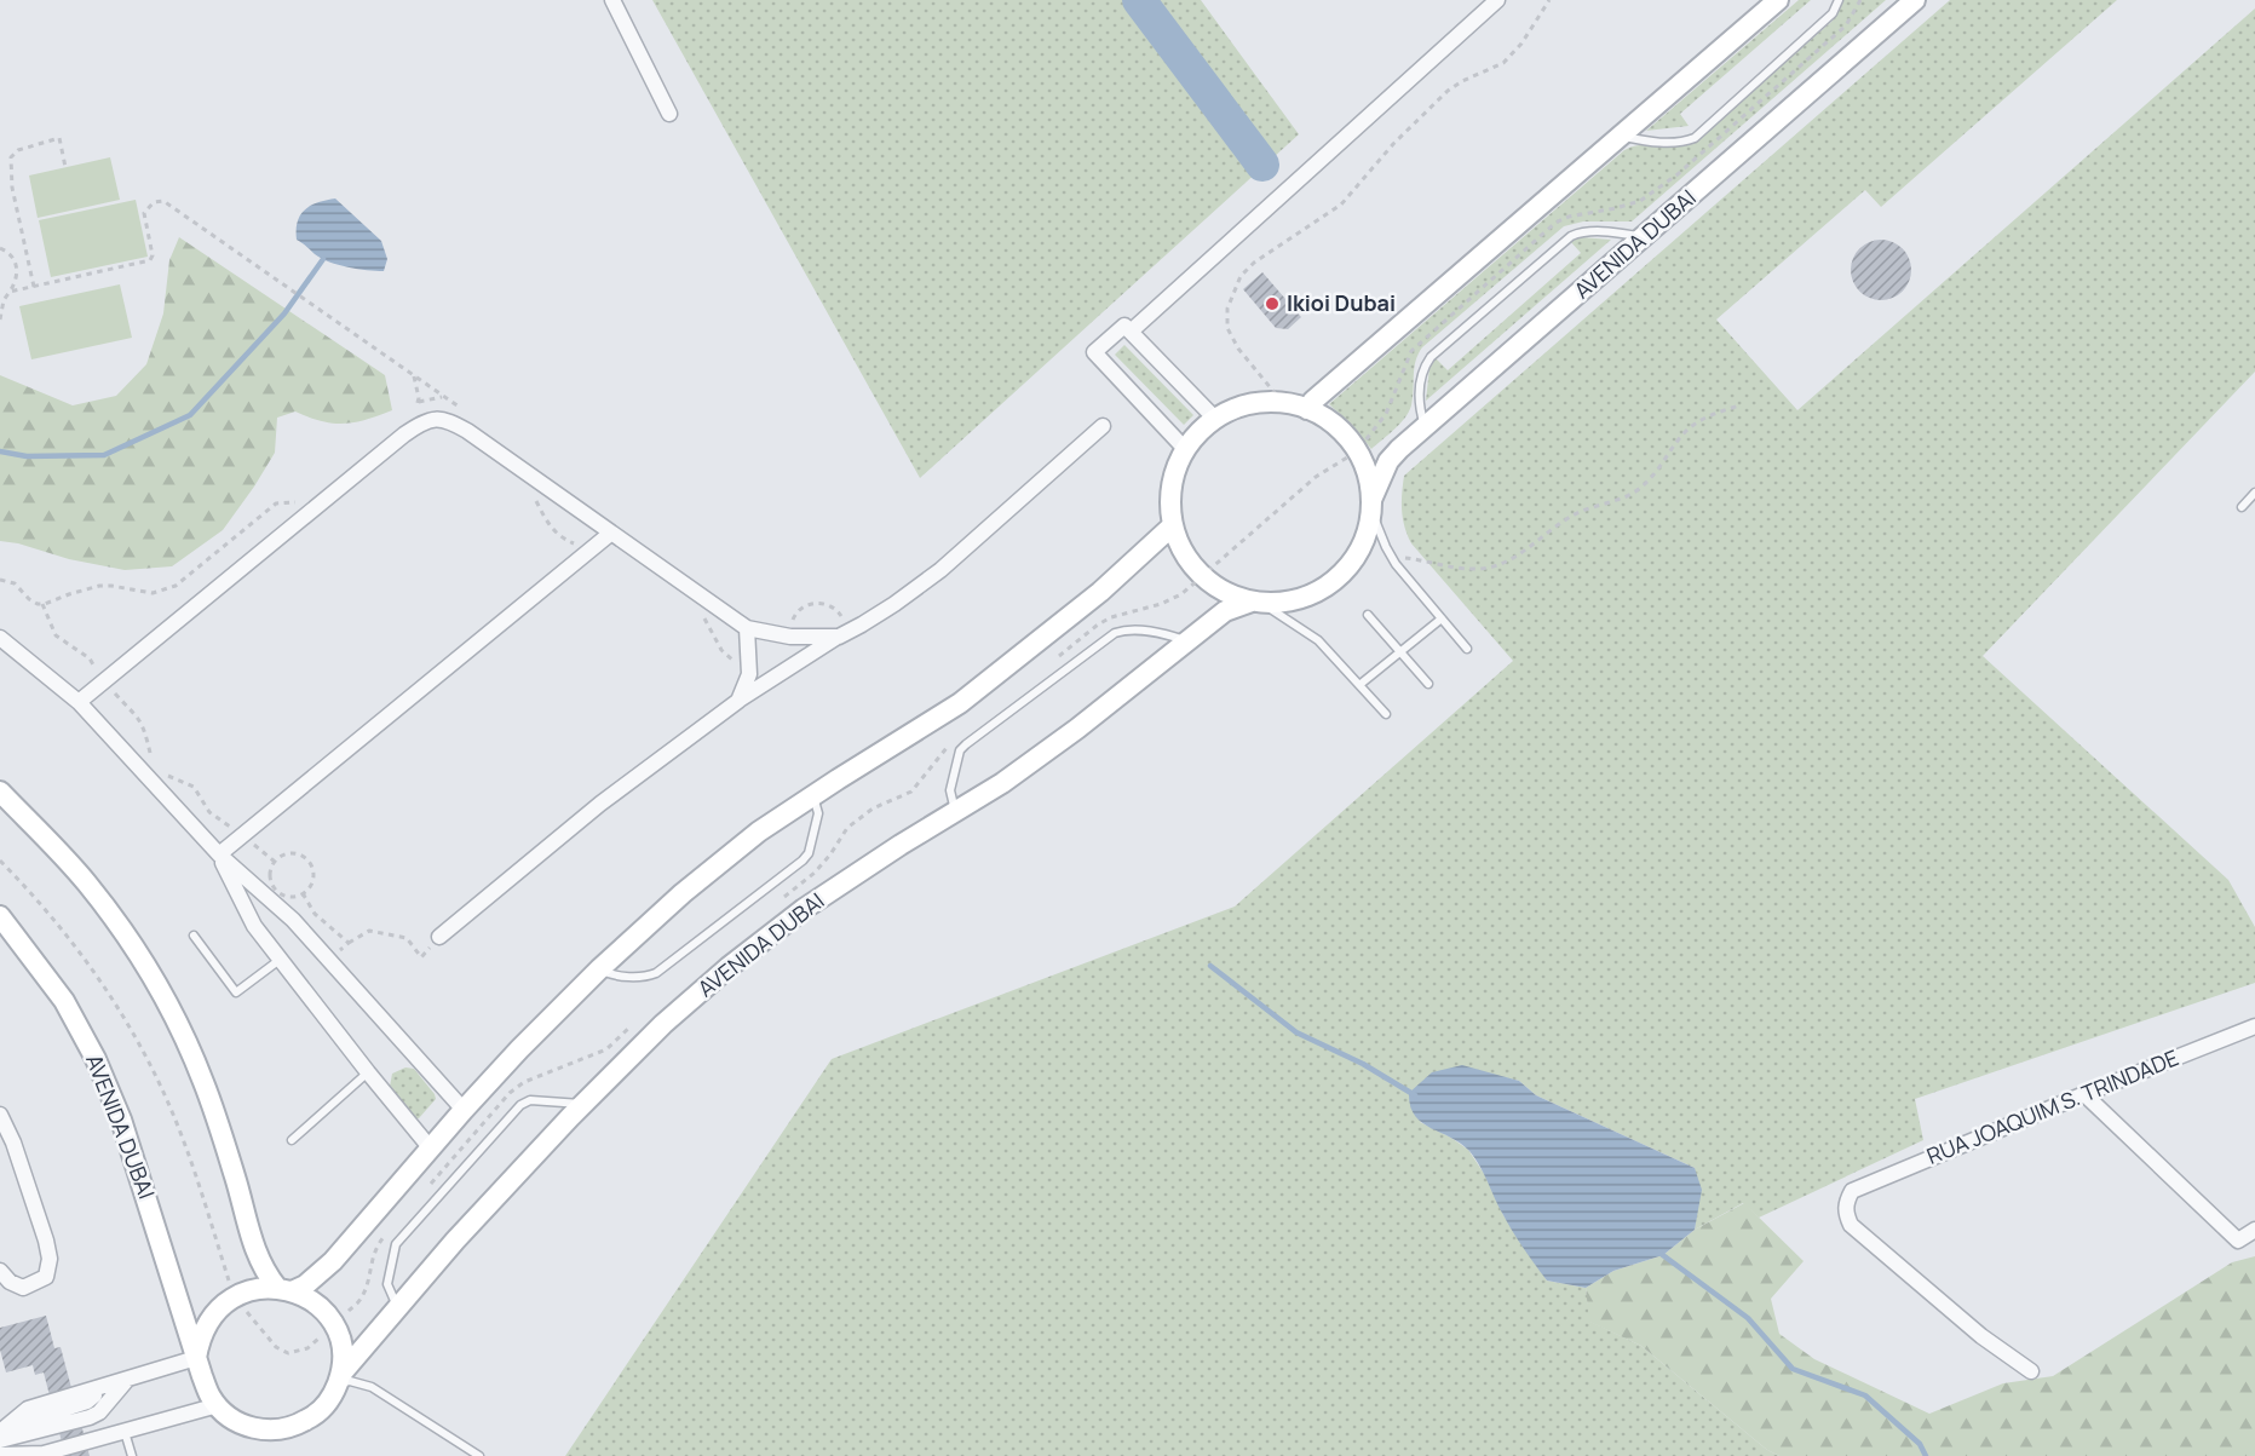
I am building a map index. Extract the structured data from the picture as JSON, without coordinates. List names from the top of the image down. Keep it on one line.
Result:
{"streets":{"street":["AVENIDA DUBAI","RUA JOAQUIM S. TRINDADE"]},"places":["Ikioi Dubai"]}
